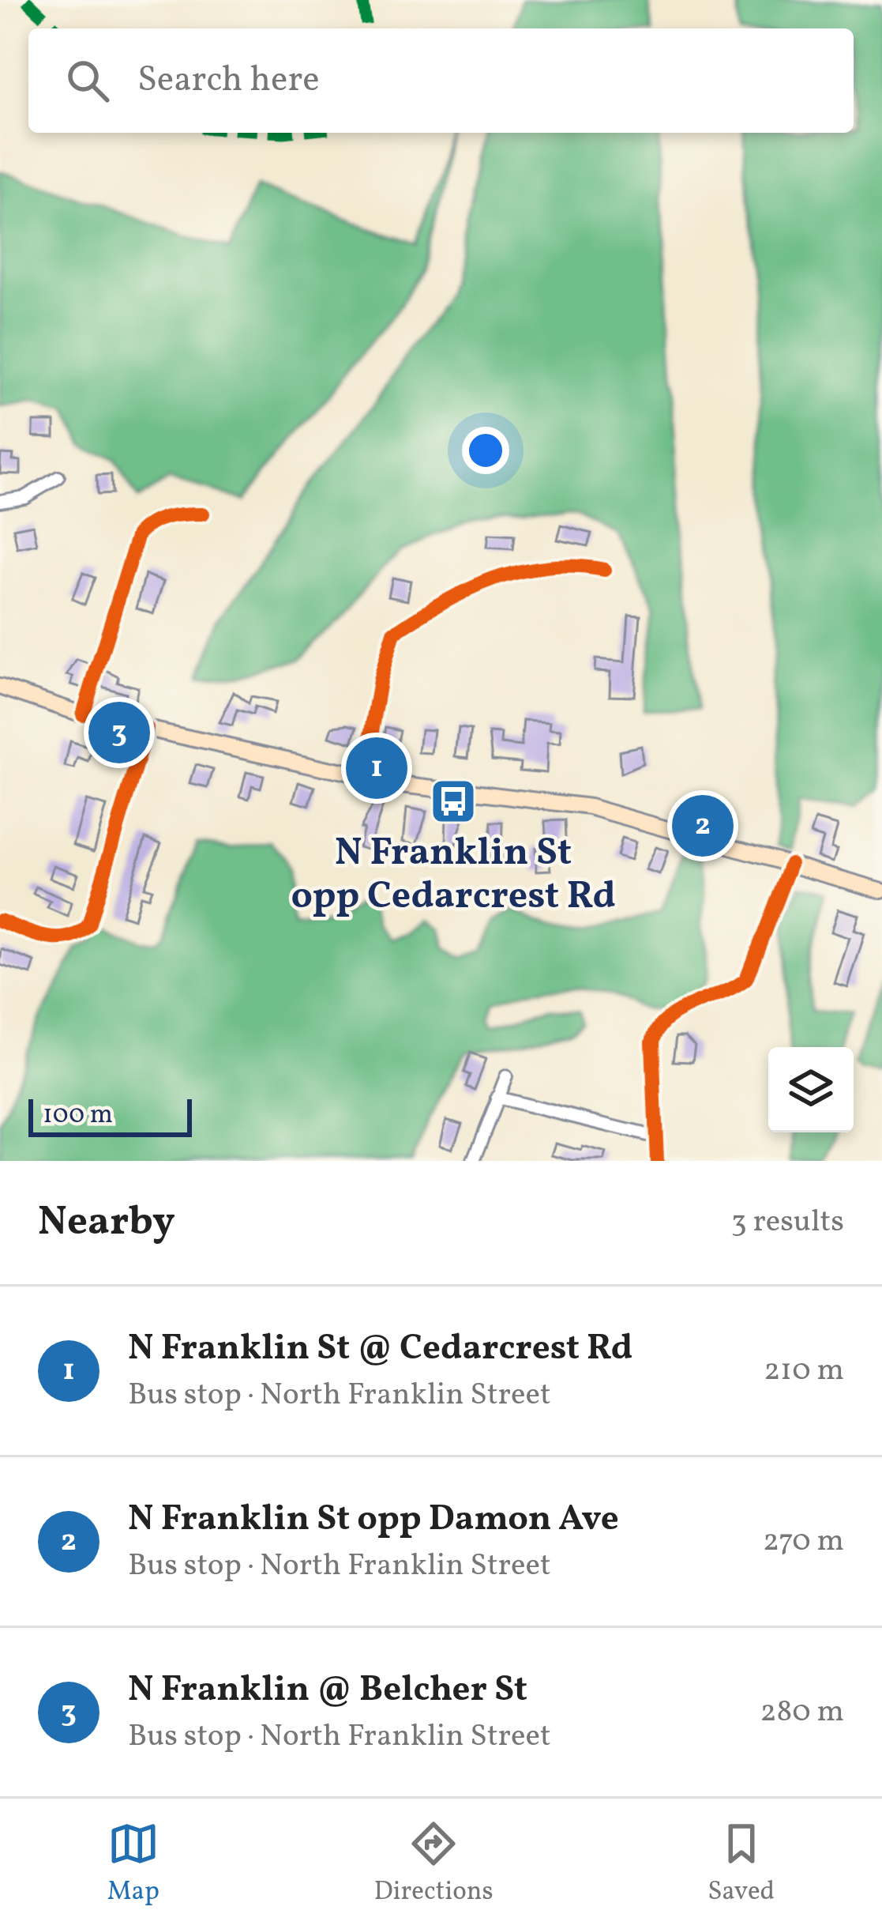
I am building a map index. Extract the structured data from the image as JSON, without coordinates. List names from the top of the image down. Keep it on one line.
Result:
{"places":{"bus stop":["N Franklin St opp Cedarcrest Rd"]},"scale_bar":"100 m","page":{"search":"Search here","pins":["3","1","2"],"scale":"100 m","heading":["Nearby","3 results"],"list":[{"mark":"1","name":"N Franklin St @ Cedarcrest Rd","note":"Bus stop · North Franklin Street","value":"210 m"},{"mark":"2","name":"N Franklin St opp Damon Ave","note":"Bus stop · North Franklin Street","value":"270 m"},{"mark":"3","name":"N Franklin @ Belcher St","note":"Bus stop · North Franklin Street","value":"280 m"}],"nav":["Map","Directions","Saved"]}}
